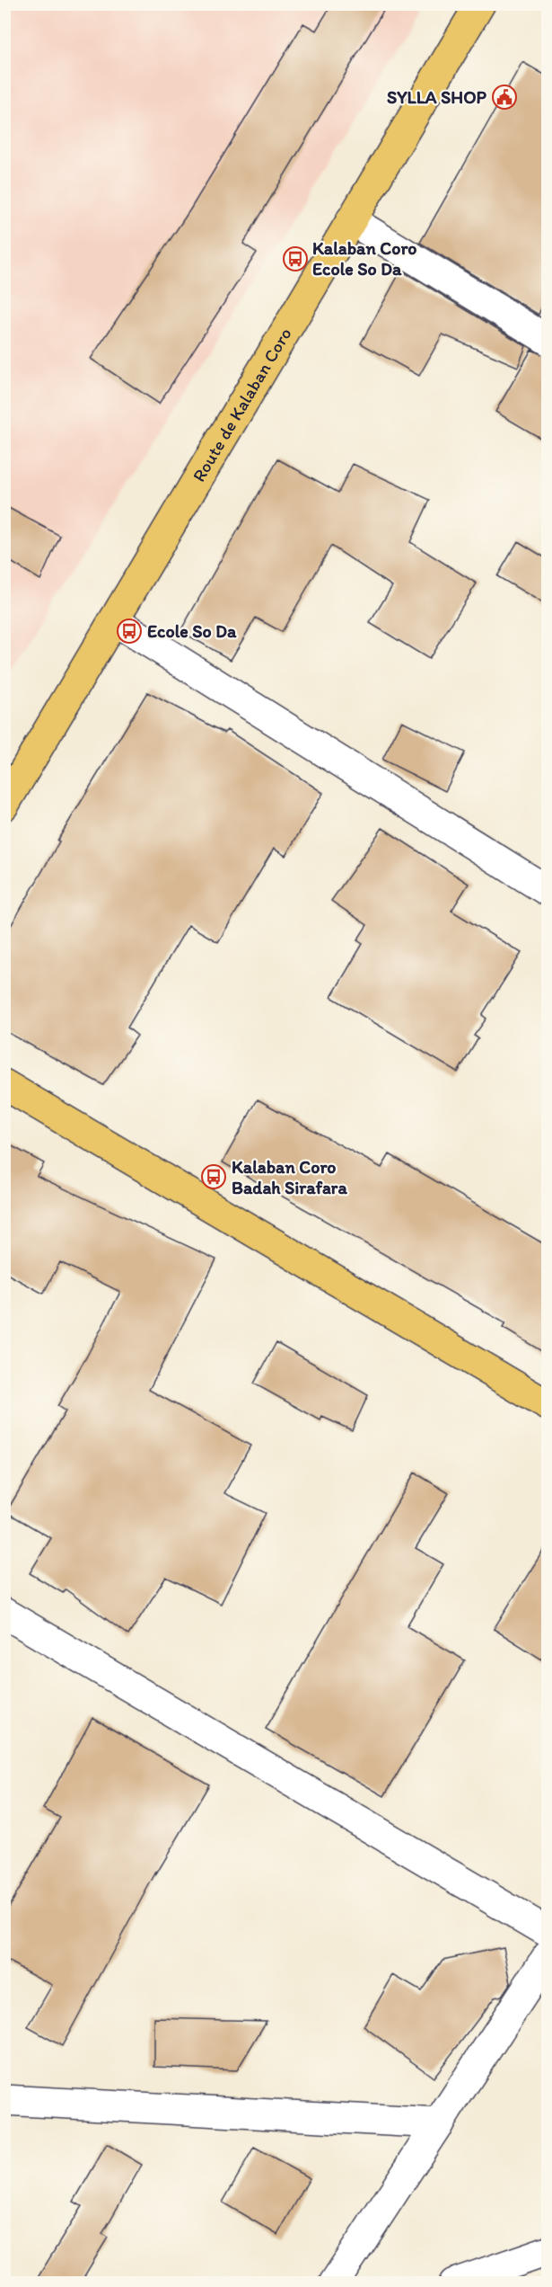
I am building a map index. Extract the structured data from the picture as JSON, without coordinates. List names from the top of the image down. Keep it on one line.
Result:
{"streets":{"main road":["Route de Kalaban Coro"]},"places":{"public building":["SYLLA SHOP"],"bus stop":["Kalaban Coro Ecole So Da","Ecole So Da","Kalaban Coro Badah Sirafara"]}}
